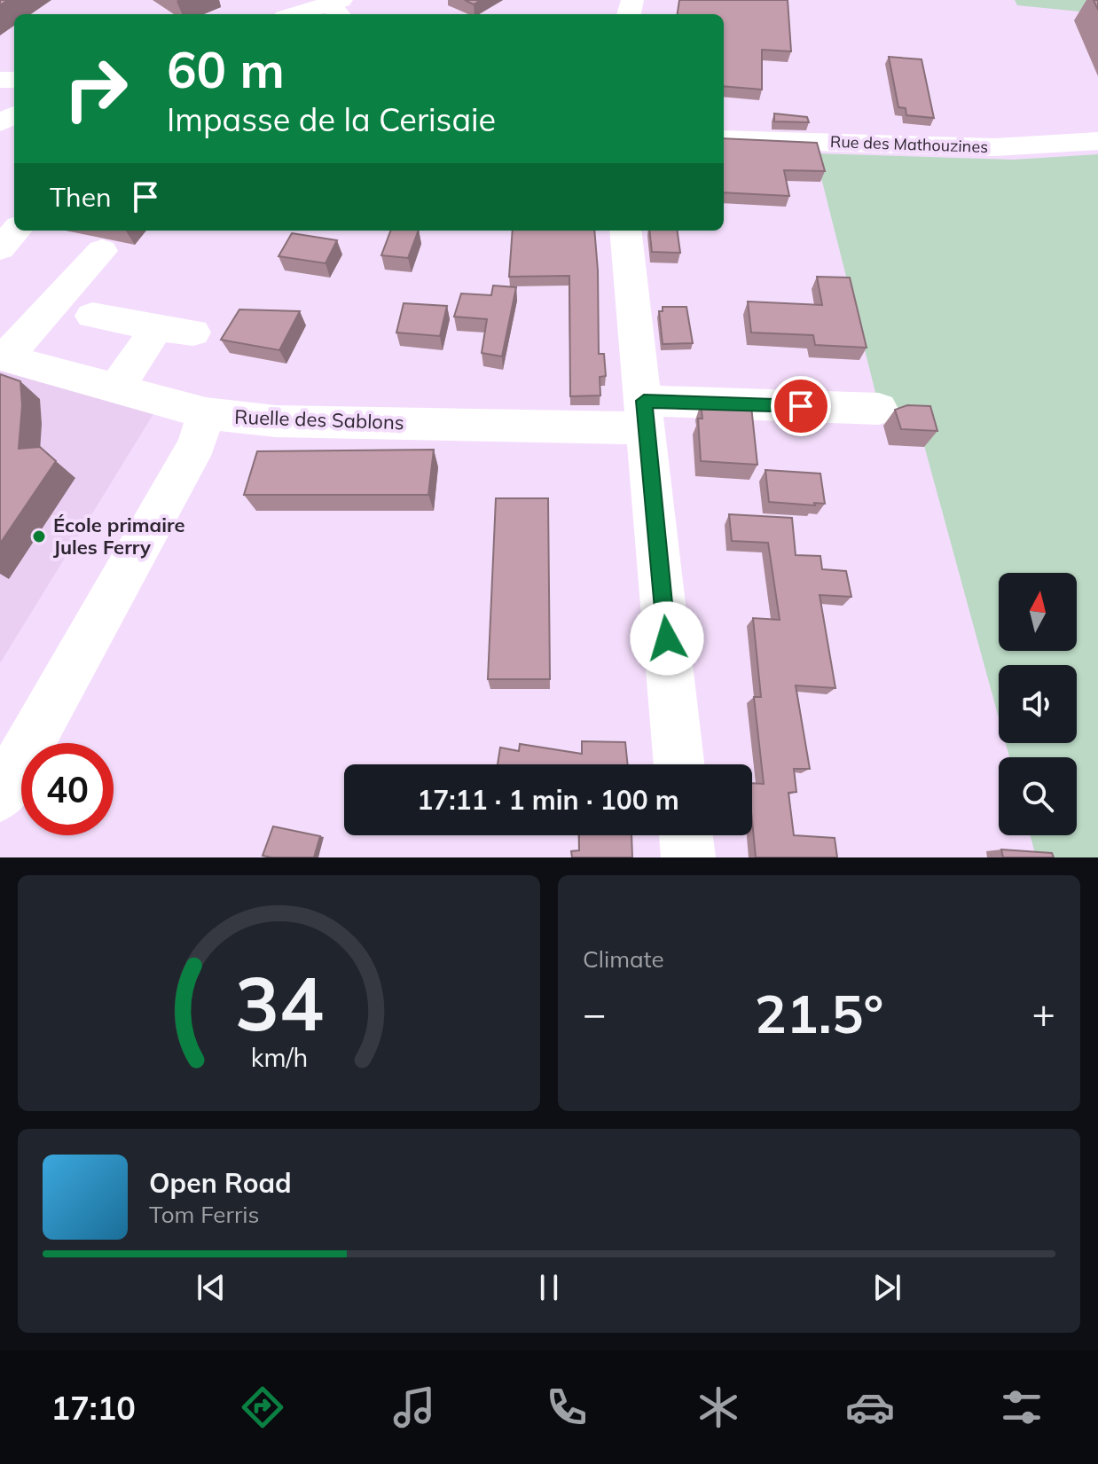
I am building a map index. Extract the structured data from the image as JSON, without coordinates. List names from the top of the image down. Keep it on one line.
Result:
{"streets":{"street":["Rue des Mathouzines","Ruelle des Sablons"]},"places":["École primaire Jules Ferry"],"north":"top","page":{"turn":["60 m","Impasse de la Cerisaie"],"then":"Then","limit":"40","trip":"17:11 · 1 min · 100 m","tile":"Climate","heat":["−","21.5°","+"],"song":["Open Road","Tom Ferris"],"tabs":"17:10","gauge":["34","km/h"]}}
